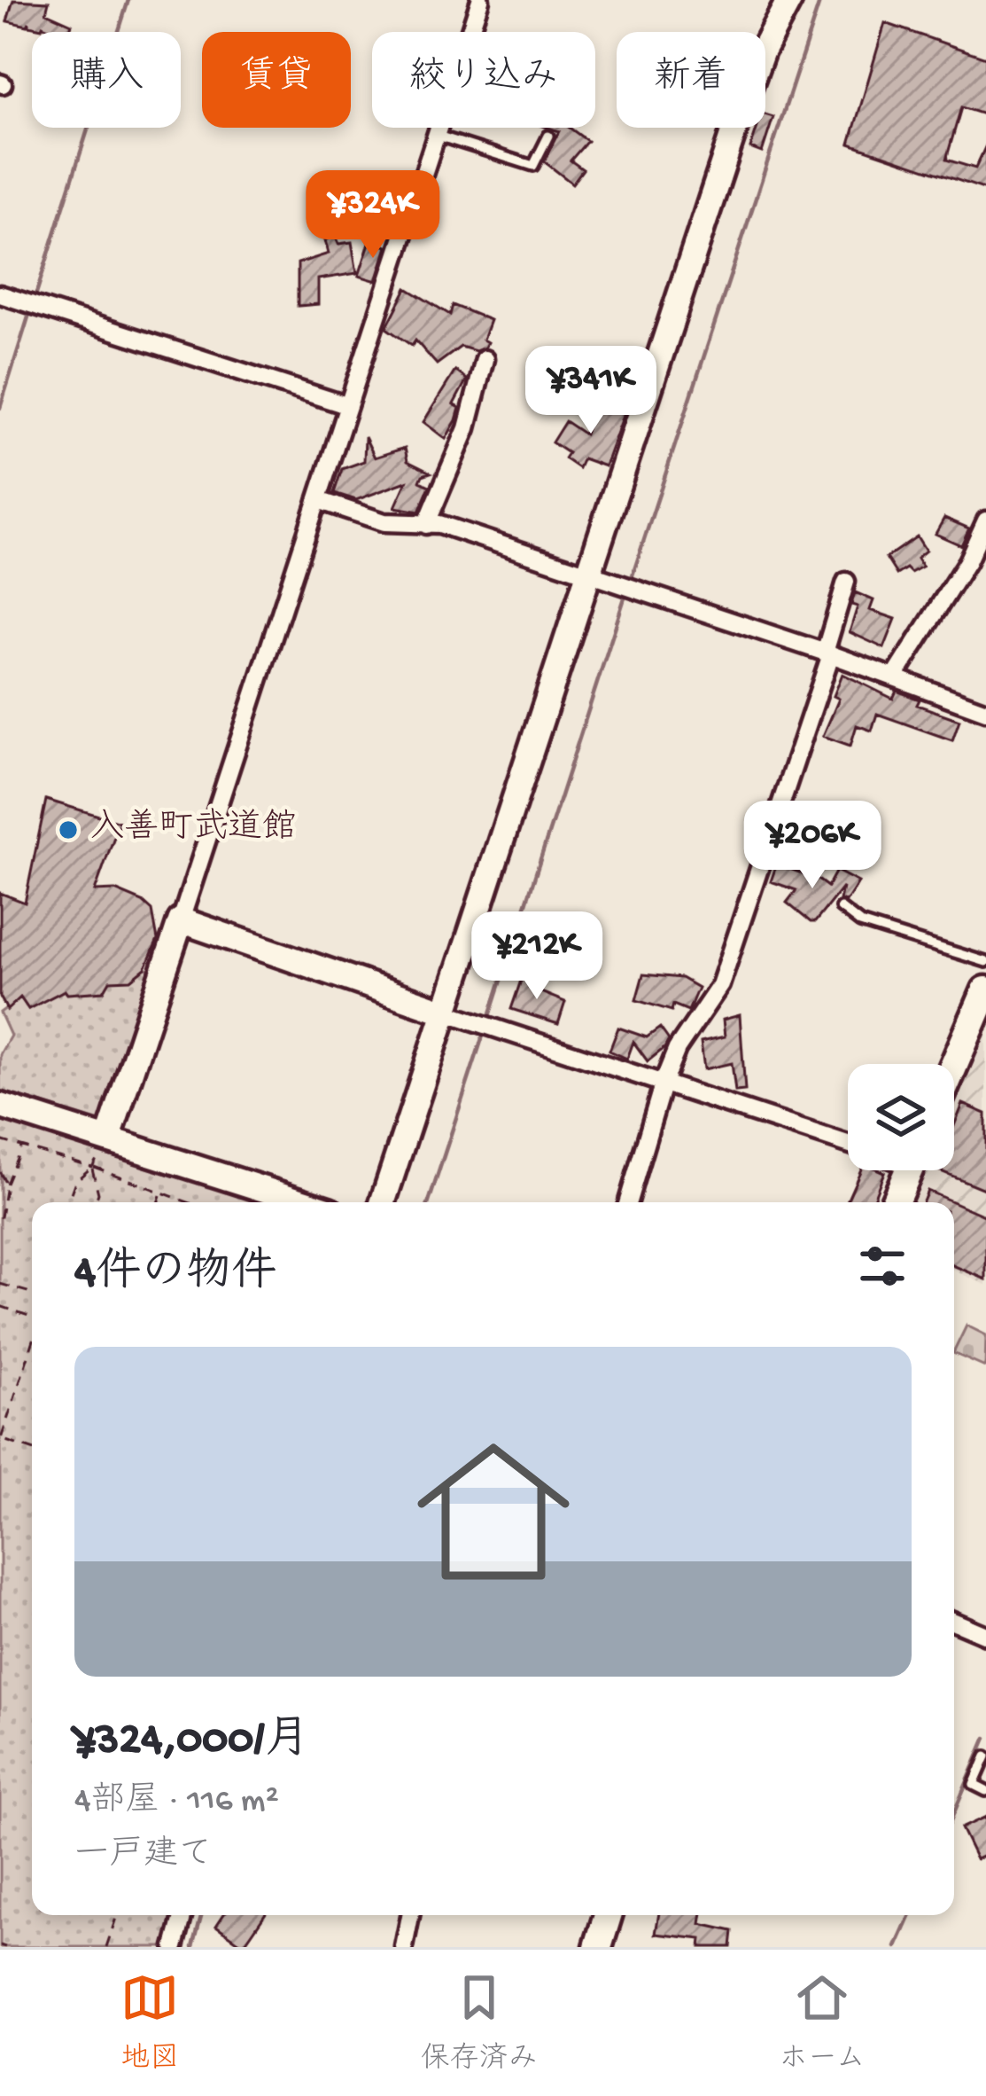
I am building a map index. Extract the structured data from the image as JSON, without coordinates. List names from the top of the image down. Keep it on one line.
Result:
{"places":["入善町武道館"],"page":{"chip":["購入","賃貸","絞り込み","新着"],"price":["¥324K","¥341K","¥206K","¥212K"],"heading":"4件の物件","list":[{"name":"¥324,000/月","note":"4部屋 · 116 m² · 一戸建て"}],"tabs":["地図","保存済み","ホーム"]}}
